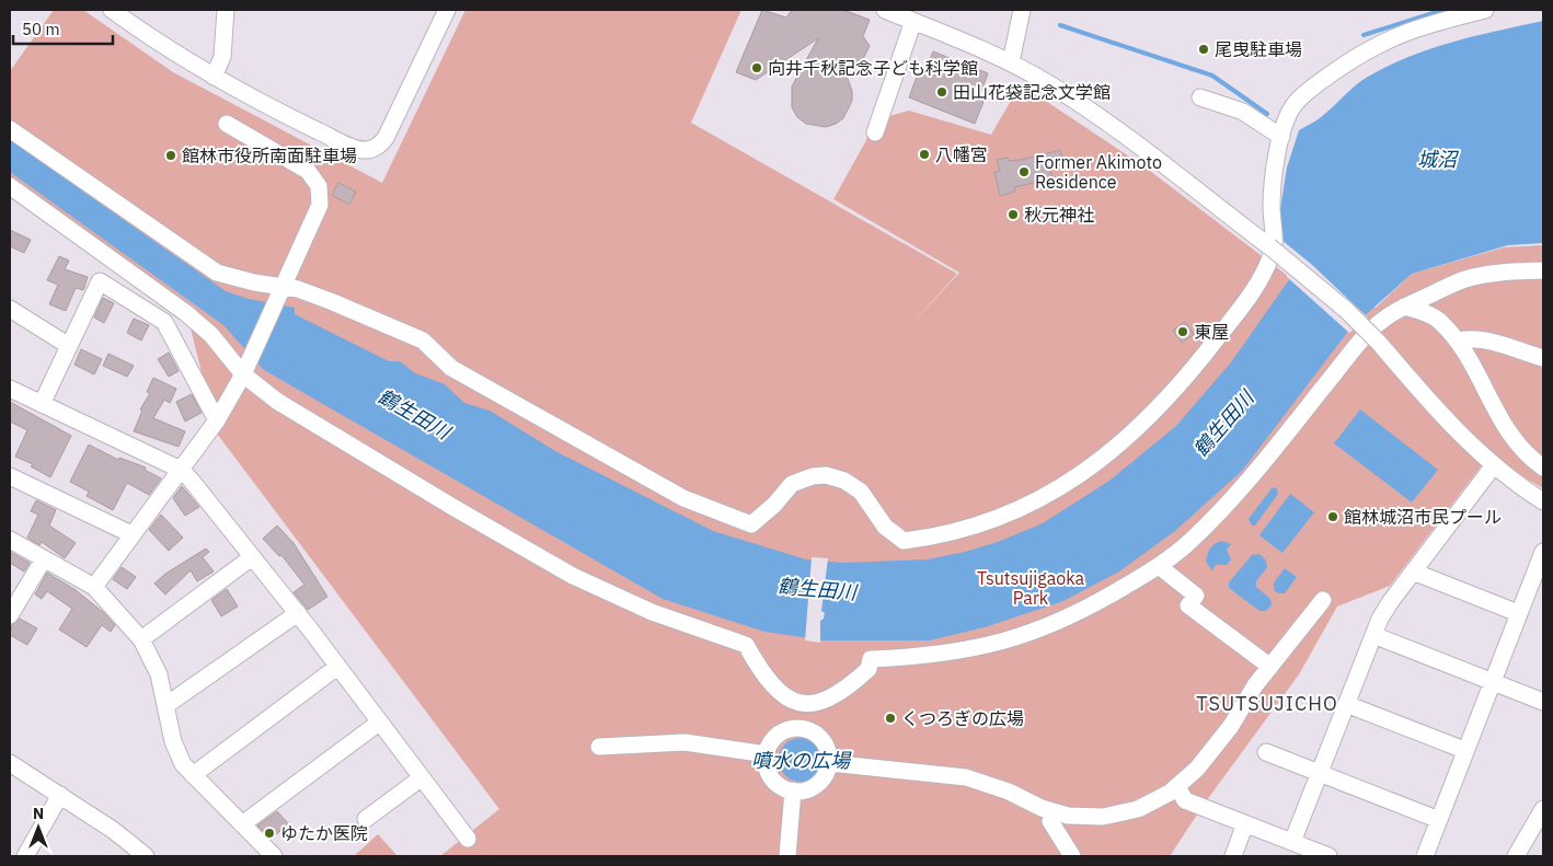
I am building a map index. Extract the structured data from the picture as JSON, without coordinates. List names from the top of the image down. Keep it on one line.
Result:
{"districts":["TSUTSUJICHO"],"water":["城沼","鶴生田川","噴水の広場"],"parks":["Tsutsujigaoka Park"],"places":["尾曳駐車場","向井千秋記念子ども科学館","田山花袋記念文学館","八幡宮","館林市役所南面駐車場","Former Akimoto Residence","秋元神社","東屋","館林城沼市民プール","くつろぎの広場","ゆたか医院"],"scale_bar":"50 m","north":"top"}
